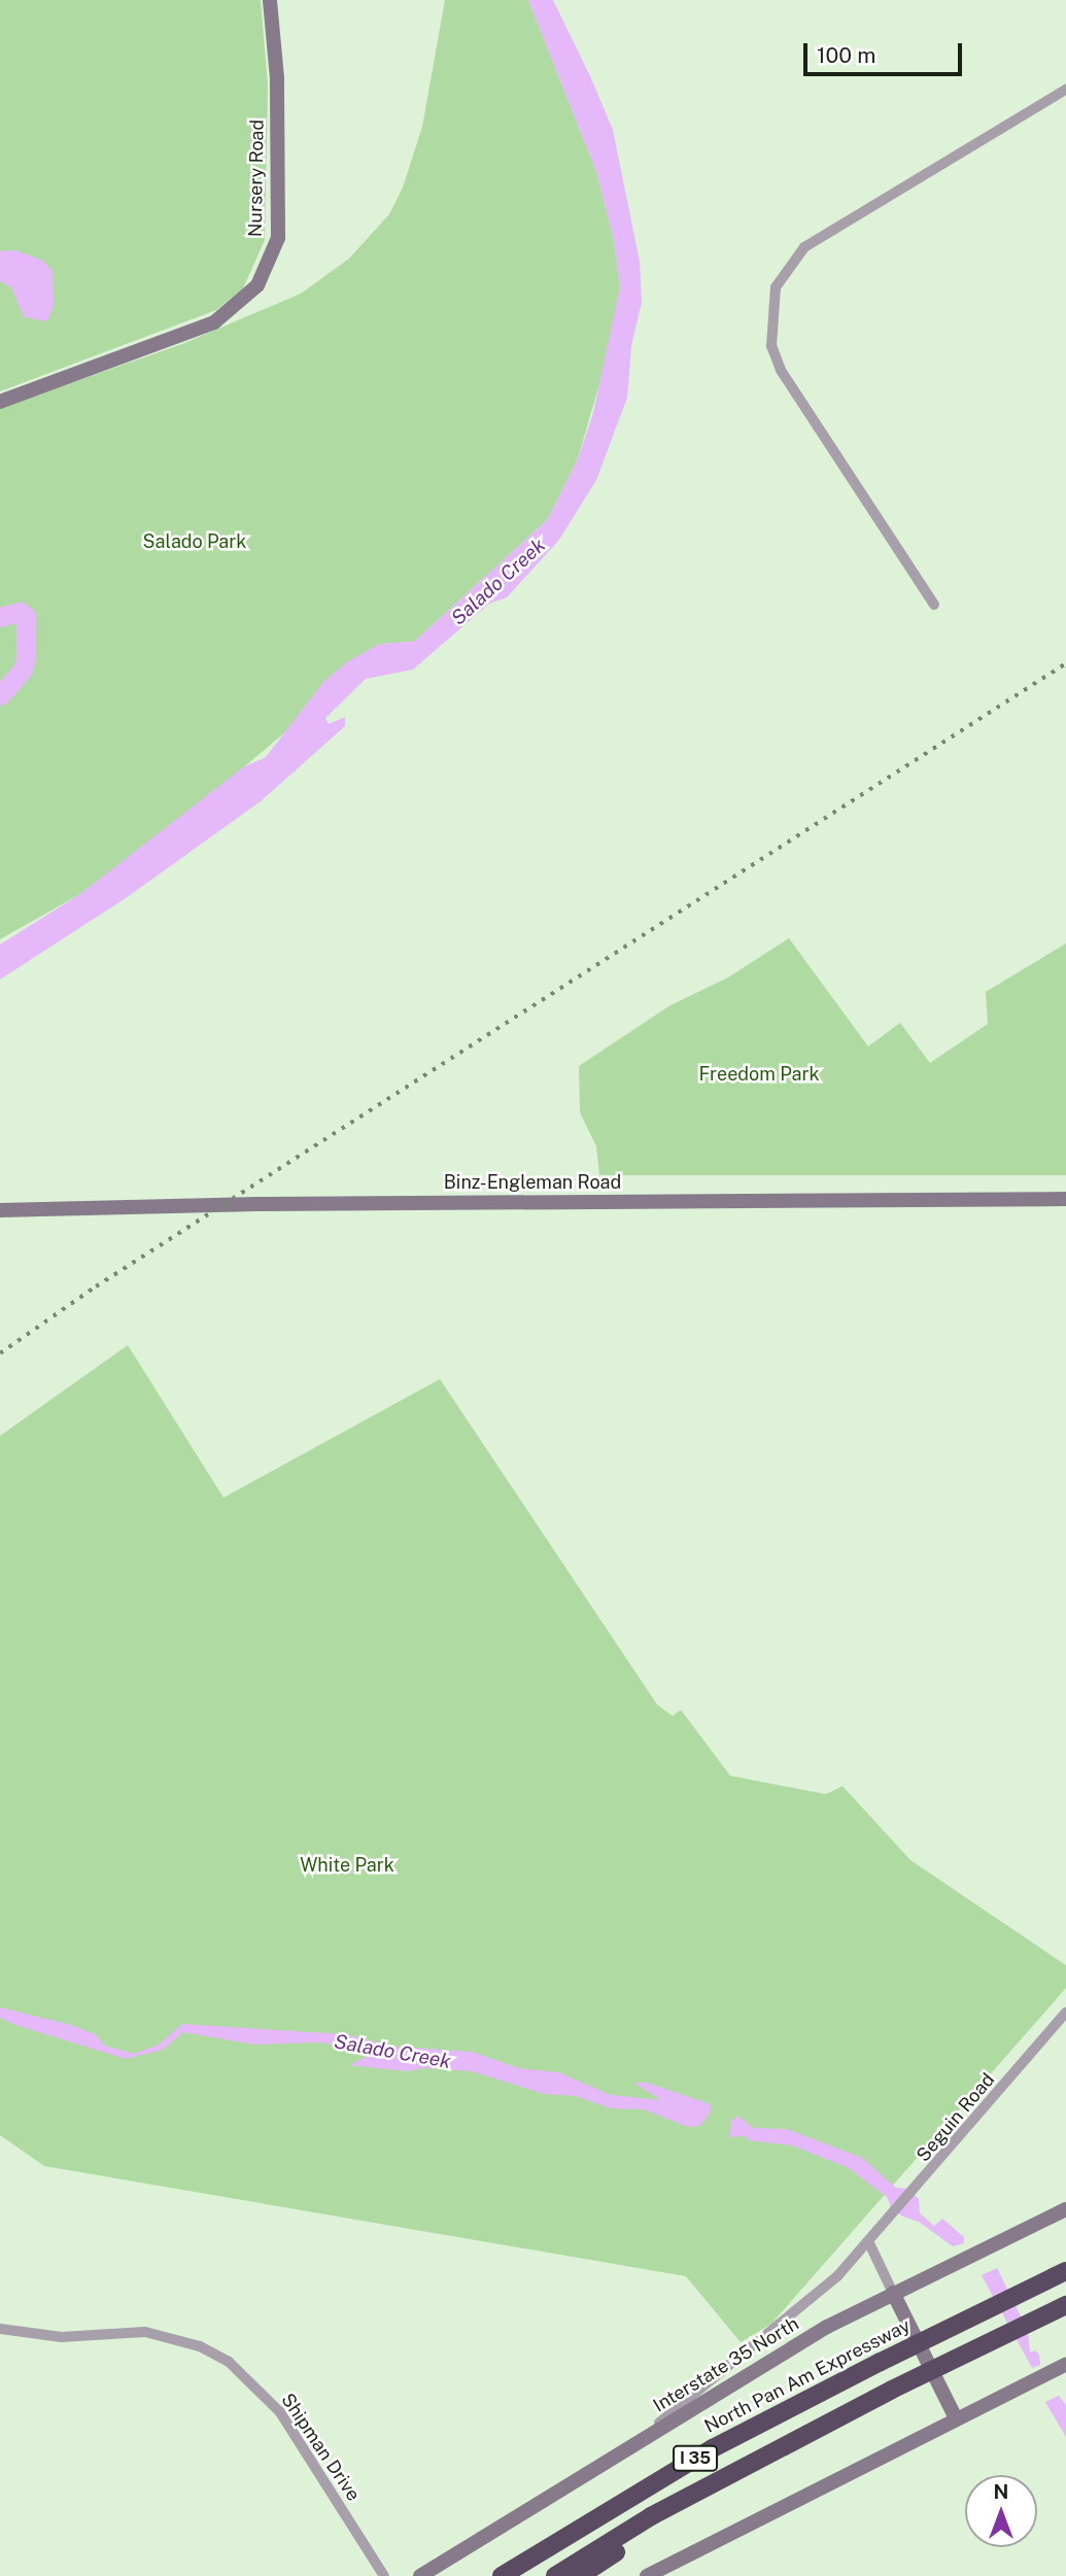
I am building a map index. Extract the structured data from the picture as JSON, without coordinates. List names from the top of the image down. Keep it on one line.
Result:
{"streets":{"highway":["North Pan Am Expressway","I 35"],"street":["Nursery Road","Binz-Engleman Road","Seguin Road","Interstate 35 North","Shipman Drive"]},"crossings":[["Seguin Road","Interstate 35 North"]],"water":["Salado Creek"],"parks":["Salado Park","Freedom Park","White Park"],"scale_bar":"100 m","north":"top"}
